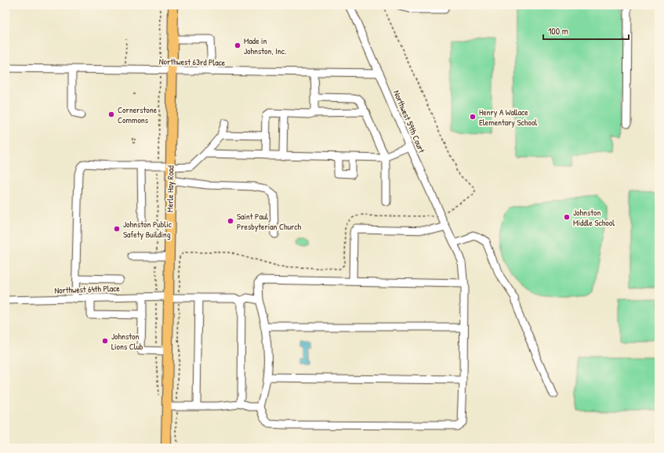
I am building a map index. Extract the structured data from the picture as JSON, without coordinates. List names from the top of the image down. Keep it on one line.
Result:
{"streets":{"main road":["Merle Hay Road"],"street":["Northwest 63rd Place","Northwest 59th Court","Northwest 64th Place"]},"crossings":[["Northwest 63rd Place","Northwest 59th Court"],["Northwest 63rd Place","Merle Hay Road"],["Merle Hay Road","Northwest 64th Place"]],"places":["Made in Johnston, Inc.","Cornerstone Commons","Henry A Wallace Elementary School","Johnston Middle School","Saint Paul Presbyterian Church","Johnston Public Safety Building","Johnston Lions Club"],"scale_bar":"100 m"}
